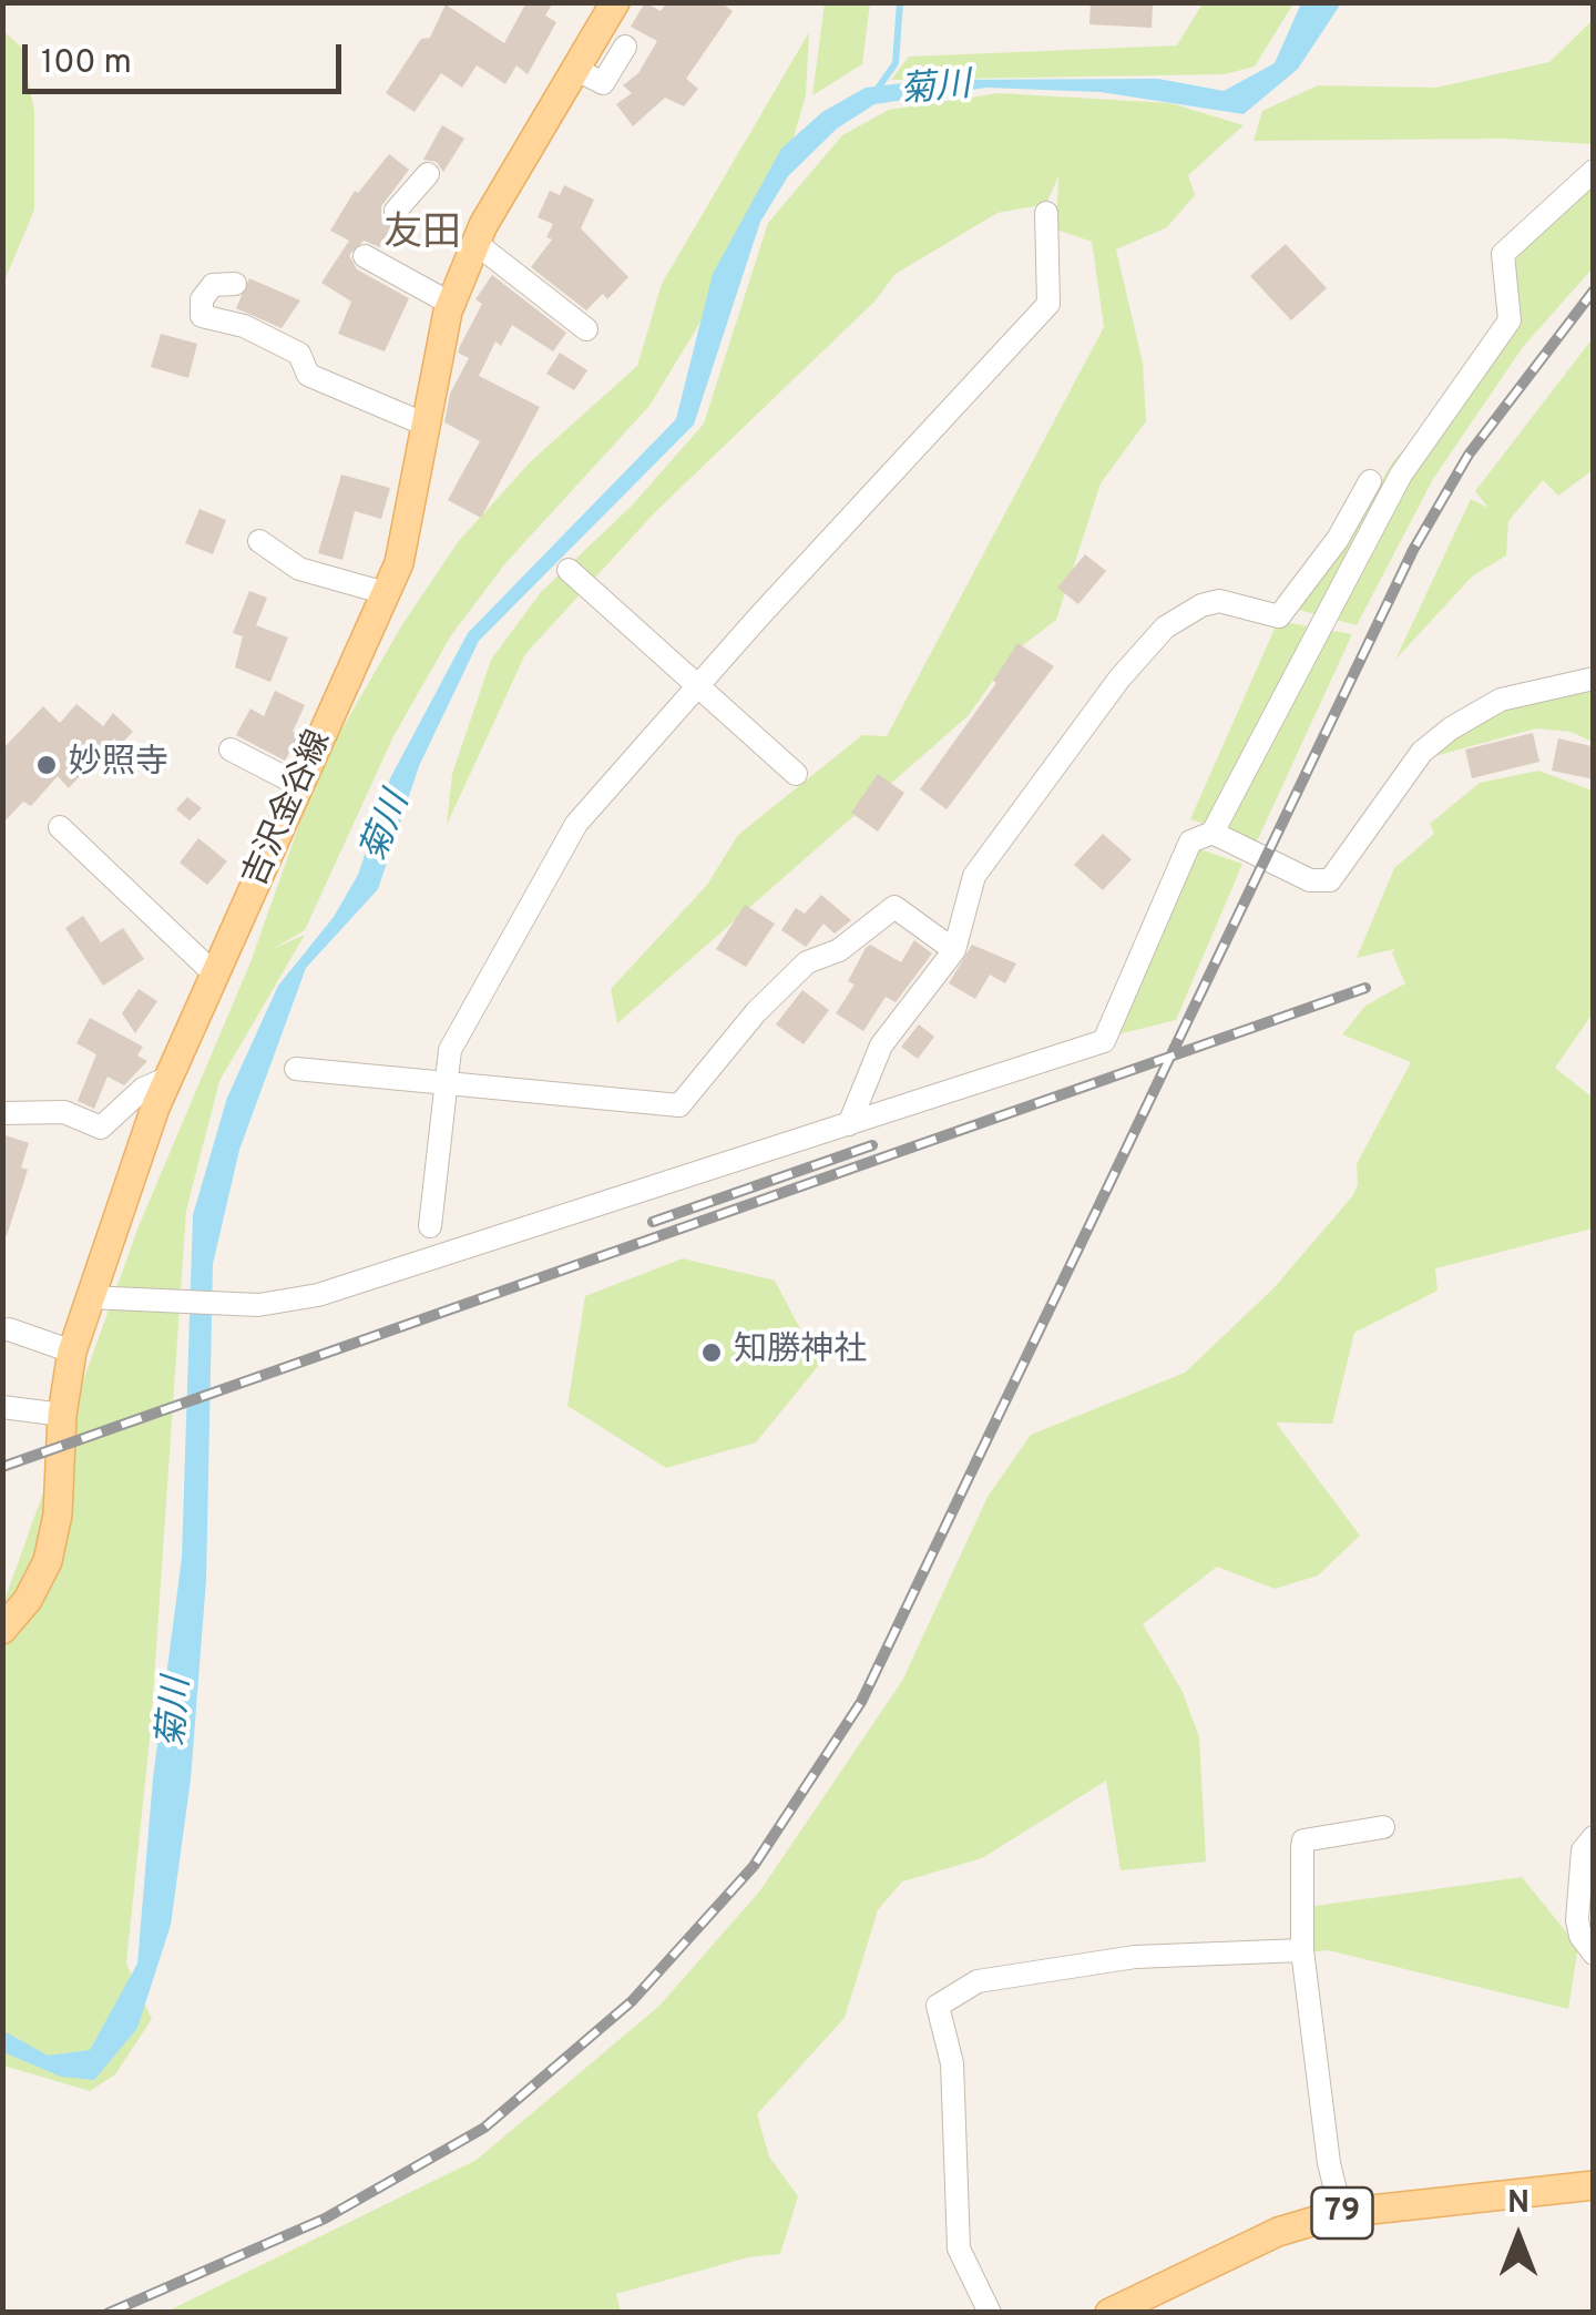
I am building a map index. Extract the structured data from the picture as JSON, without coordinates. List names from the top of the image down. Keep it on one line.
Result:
{"streets":{"main road":["吉沢金谷線","79"]},"districts":["友田"],"water":["菊川"],"places":["妙照寺","知勝神社"],"scale_bar":"100 m","north":"top"}
